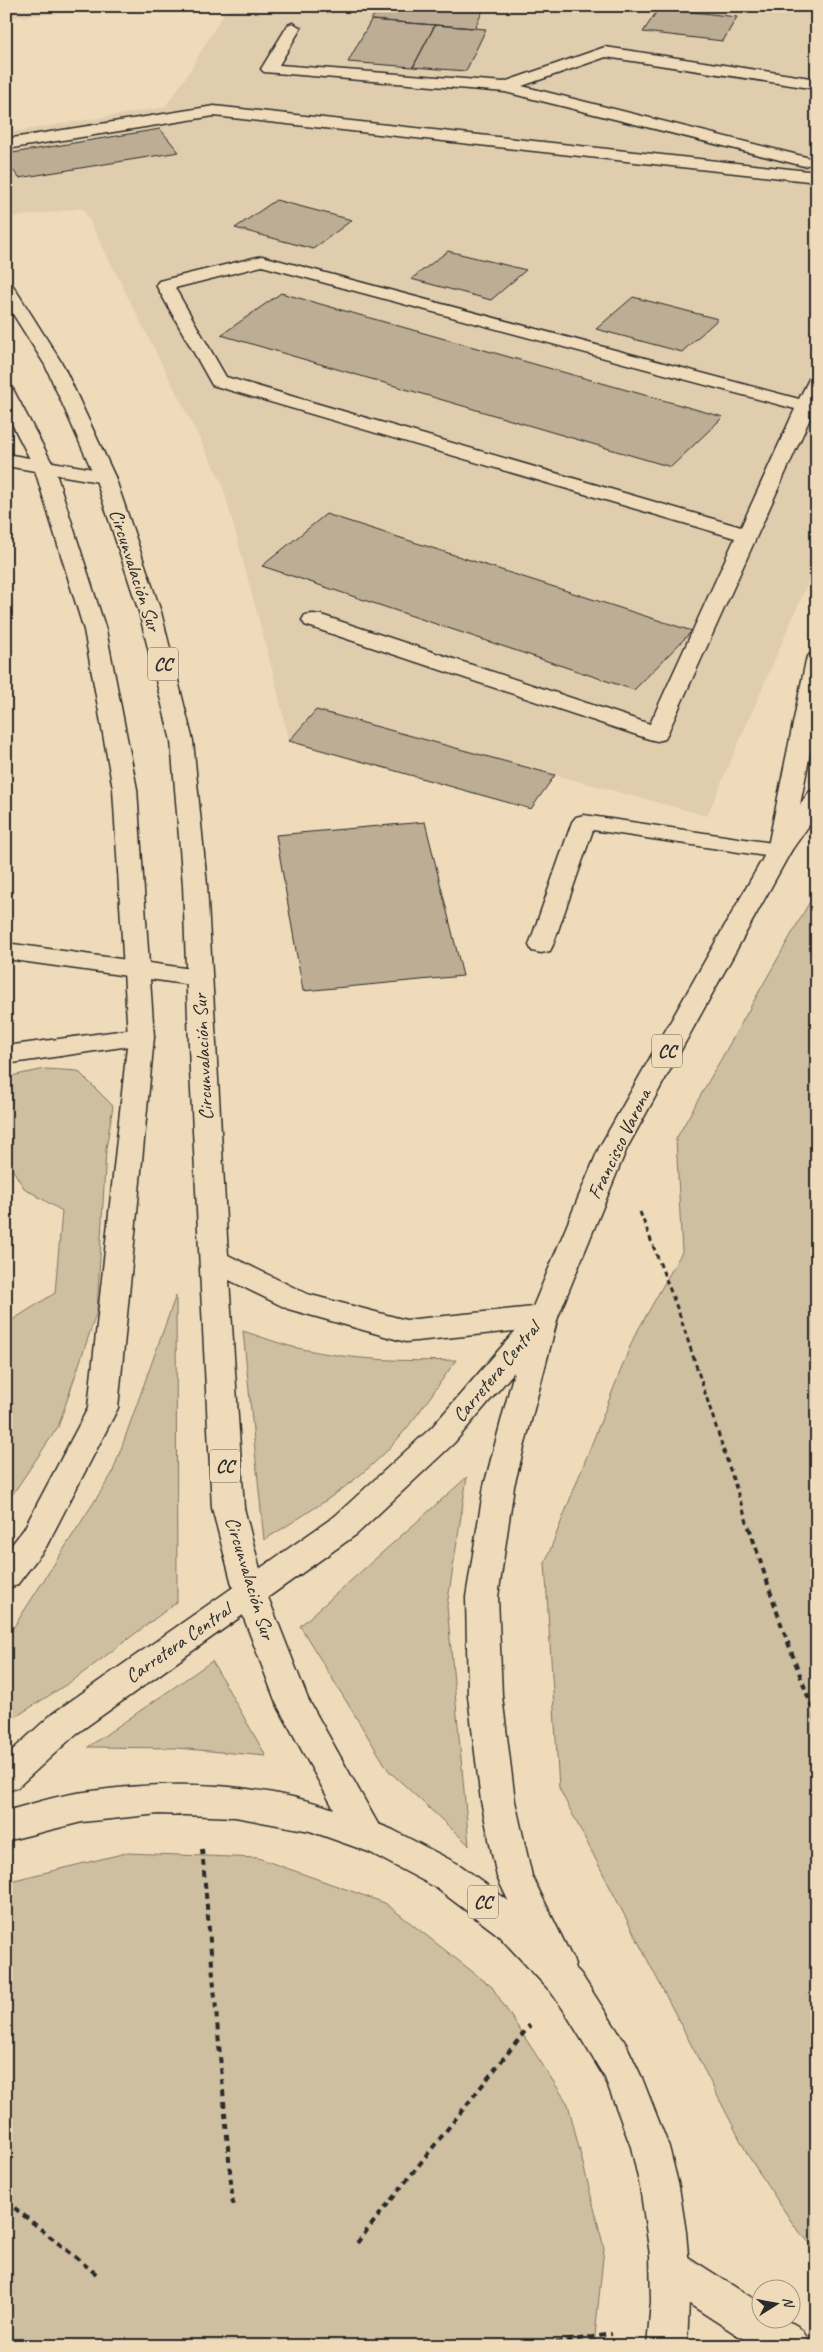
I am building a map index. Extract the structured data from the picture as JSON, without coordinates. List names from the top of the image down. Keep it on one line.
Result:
{"streets":{"main road":["Circunvalación Sur","CC","Francisco Varona","Carretera Central"]},"crossings":[["Circunvalación Sur","Carretera Central"],["Francisco Varona","Carretera Central"]],"north":"right"}
